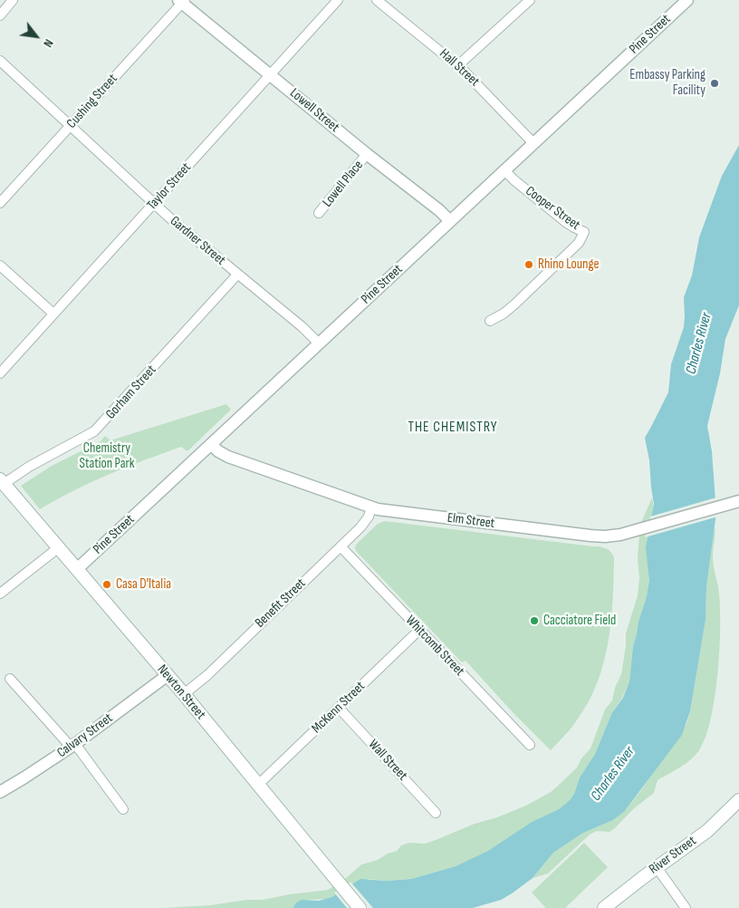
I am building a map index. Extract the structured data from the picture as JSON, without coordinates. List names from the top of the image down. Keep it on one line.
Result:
{"streets":{"main road":["Newton Street","River Street"],"street":["Pine Street","Hall Street","Cushing Street","Lowell Street","Lowell Place","Taylor Street","Cooper Street","Gardner Street","Gorham Street","Elm Street","Benefit Street","Whitcomb Street","McKenn Street","Calvary Street","Wall Street"]},"crossings":[["Pine Street","Hall Street"],["Pine Street","Lowell Street"],["Pine Street","Cooper Street"],["Pine Street","Gardner Street"],["Pine Street","Elm Street"],["Pine Street","Newton Street"],["Cushing Street","Lowell Street"],["Cushing Street","Gardner Street"],["Lowell Street","Lowell Place"],["Lowell Street","Taylor Street"],["Taylor Street","Gardner Street"],["Gardner Street","Gorham Street"],["Gorham Street","Newton Street"],["Elm Street","Benefit Street"],["Benefit Street","Whitcomb Street"],["Benefit Street","Newton Street"],["Whitcomb Street","McKenn Street"],["Newton Street","McKenn Street"],["Newton Street","Calvary Street"],["McKenn Street","Wall Street"]],"districts":["THE CHEMISTRY"],"water":["Charles River"],"parks":["Chemistry Station Park"],"places":["Embassy Parking Facility","Rhino Lounge","Casa D'Italia","Cacciatore Field"],"north":"bottom right"}
